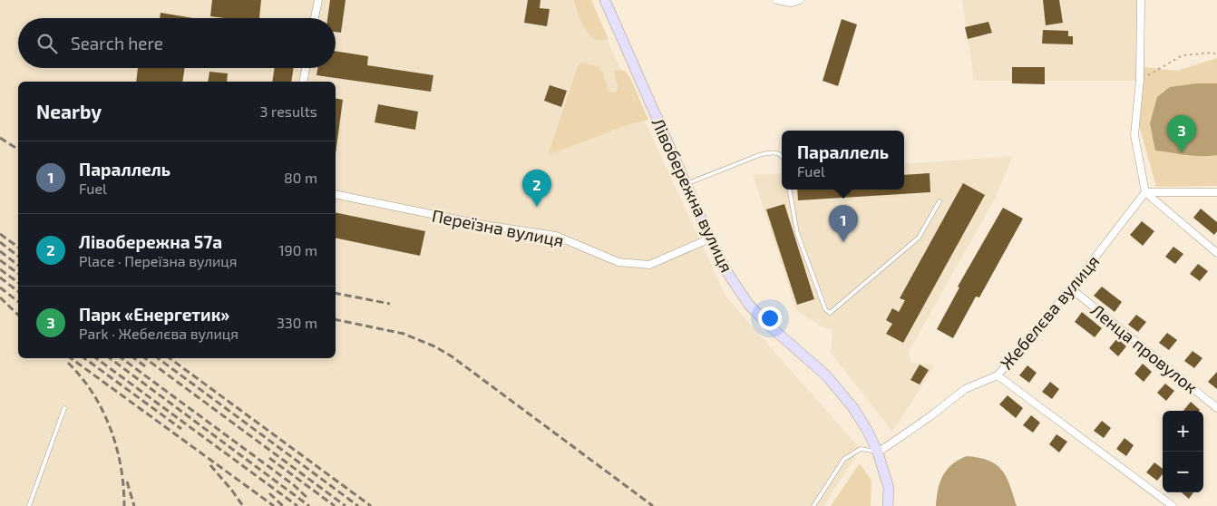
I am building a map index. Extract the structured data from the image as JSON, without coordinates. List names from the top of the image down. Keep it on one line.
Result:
{"streets":{"main road":["Лівобережна вулиця"],"street":["Переїзна вулиця","Жебелєва вулиця","Ленца провулок"]},"crossings":[["Лівобережна вулиця","Переїзна вулиця"],["Лівобережна вулиця","Жебелєва вулиця"],["Жебелєва вулиця","Ленца провулок"]],"page":{"search":"Search here","heading":["Nearby","3 results"],"pins":["3","2","1"],"popup":["Параллель","Fuel"],"list":[{"mark":"1","name":"Параллель","note":"Fuel","value":"80 m"},{"mark":"2","name":"Лівобережна 57а","note":"Place · Переїзна вулиця","value":"190 m"},{"mark":"3","name":"Парк «Енергетик»","note":"Park · Жебелєва вулиця","value":"330 m"}],"map_buttons":["+","−"]}}
